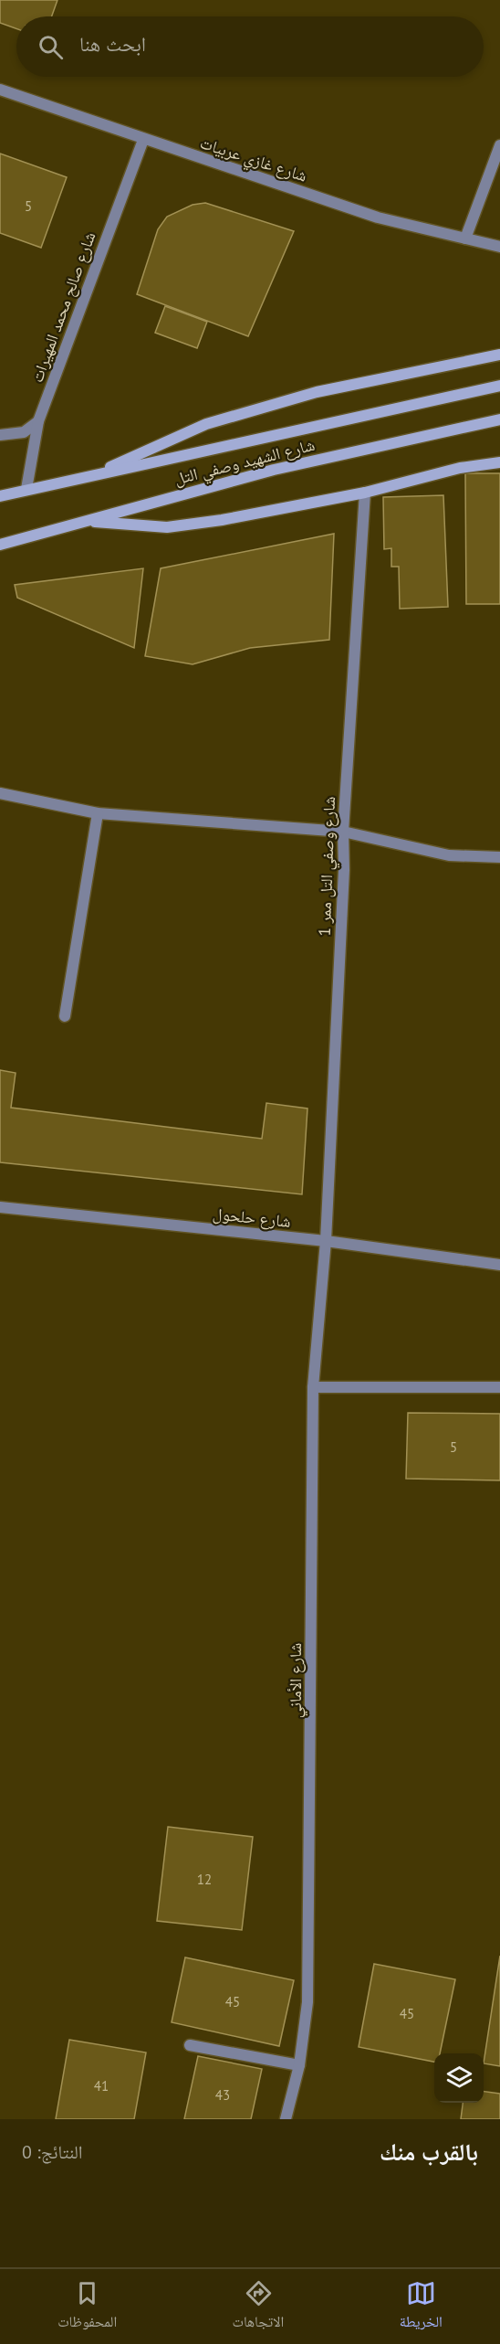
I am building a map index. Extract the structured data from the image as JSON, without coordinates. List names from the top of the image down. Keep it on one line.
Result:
{"streets":{"main road":["شارع الشهيد وصفي التل"],"street":["شارع غازي عربيات","شارع صالح محمد المهيرات","شارع وصفي التل ممر 1","شارع حلحول","شارع الأماني"]},"crossings":[["شارع غازي عربيات","شارع صالح محمد المهيرات"],["شارع صالح محمد المهيرات","شارع الشهيد وصفي التل"],["شارع وصفي التل ممر 1","شارع حلحول"],["شارع وصفي التل ممر 1","شارع الأماني"],["شارع حلحول","شارع الأماني"]],"house_numbers":["5","5","12","45","45","41","43"],"page":{"search":"ابحث هنا","heading":["بالقرب منك","النتائج: 0"],"nav":["الخريطة","الاتجاهات","المحفوظات"]}}
